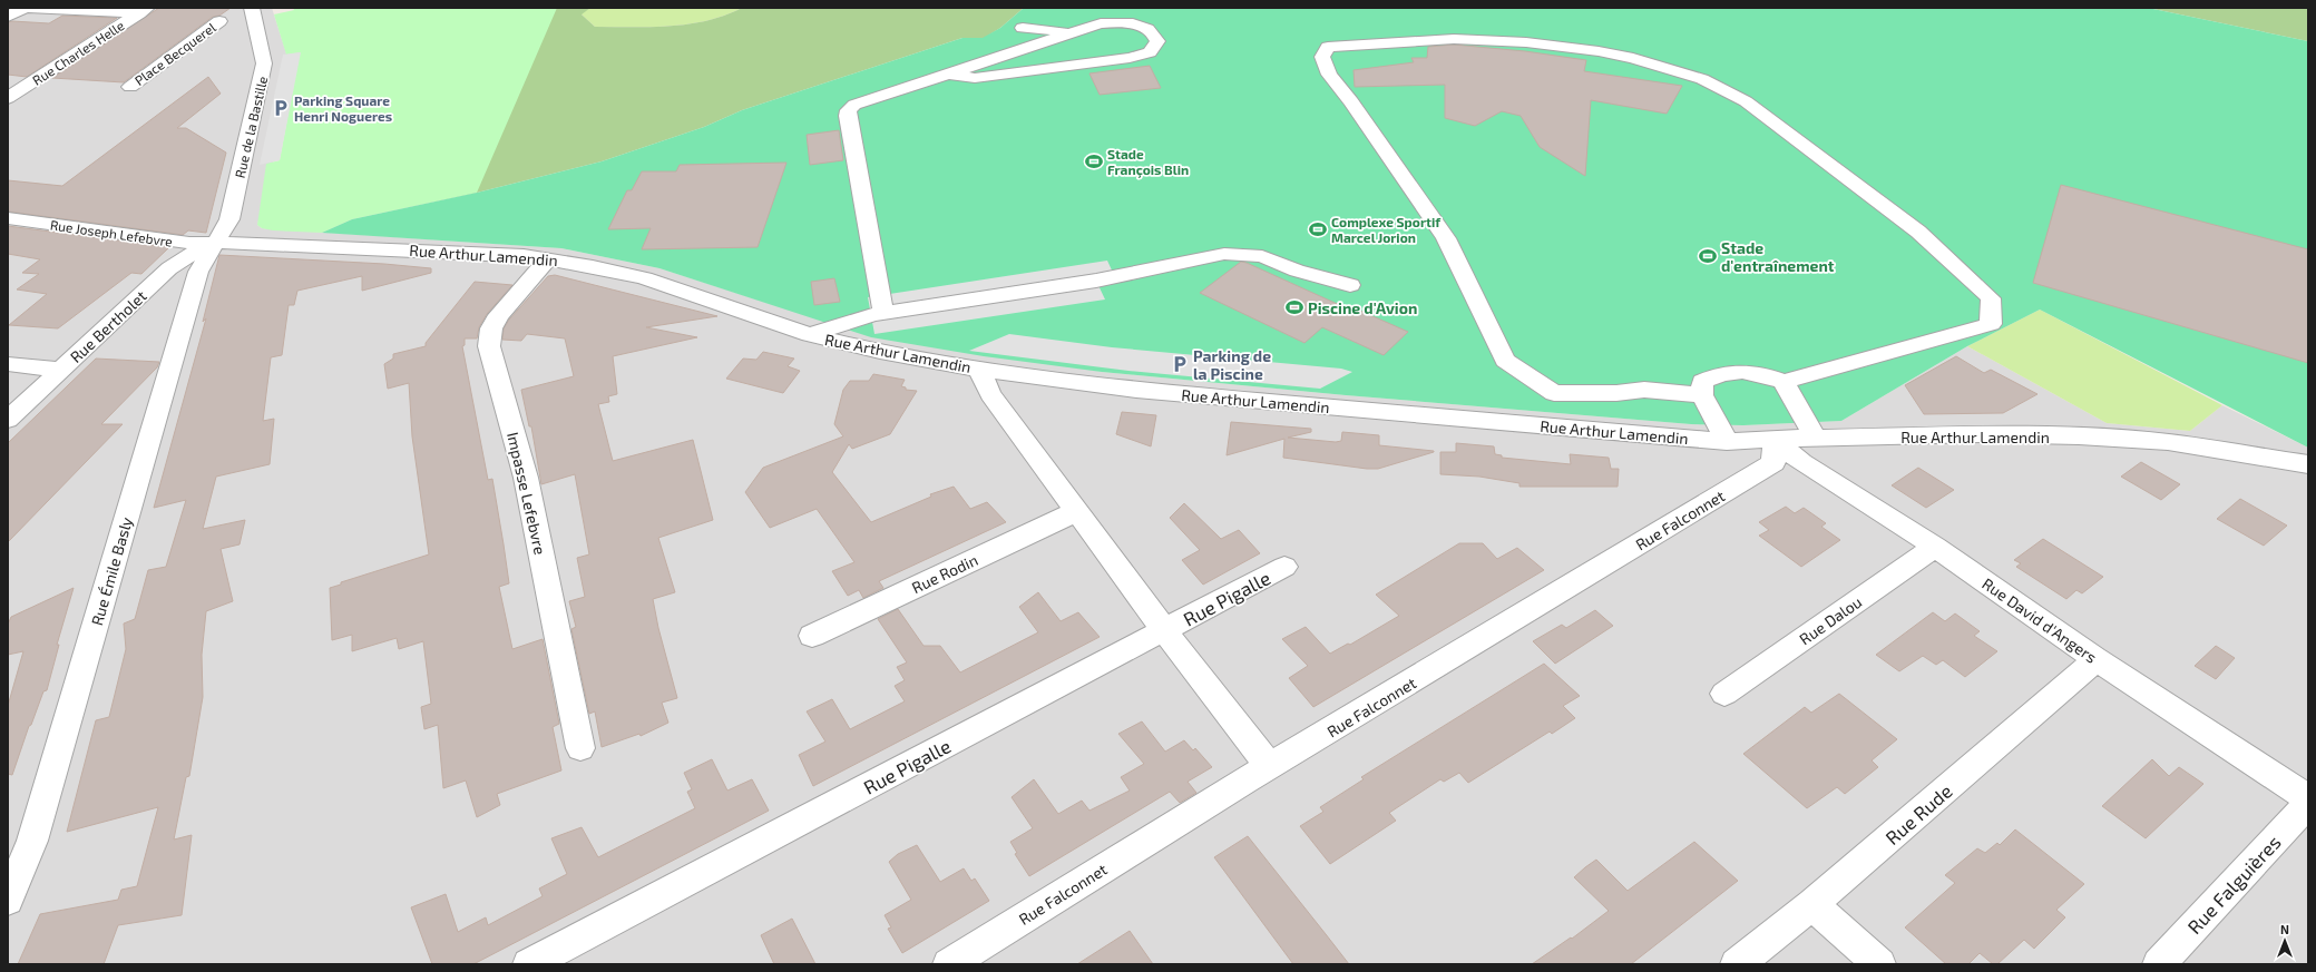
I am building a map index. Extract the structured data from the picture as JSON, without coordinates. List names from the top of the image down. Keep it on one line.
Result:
{"streets":{"street":["Rue Charles Helle","Place Becquerel","Rue de la Bastille","Rue Joseph Lefebvre","Rue Arthur Lamendin","Rue Bertholet","Impasse Lefebvre","Rue Falconnet","Rue Émile Basly","Rue Rodin","Rue Pigalle","Rue Dalou","Rue David d'Angers","Rue Rude","Rue Falguières"]},"crossings":[["Rue de la Bastille","Rue Joseph Lefebvre"],["Rue de la Bastille","Rue Arthur Lamendin"],["Rue de la Bastille","Rue Bertholet"],["Rue de la Bastille","Rue Émile Basly"],["Rue Joseph Lefebvre","Rue Arthur Lamendin"],["Rue Joseph Lefebvre","Rue Bertholet"],["Rue Joseph Lefebvre","Rue Émile Basly"],["Rue Arthur Lamendin","Rue Bertholet"],["Rue Arthur Lamendin","Impasse Lefebvre"],["Rue Arthur Lamendin","Rue Falconnet"],["Rue Arthur Lamendin","Rue Émile Basly"],["Rue Arthur Lamendin","Rue David d'Angers"],["Rue Bertholet","Rue Émile Basly"],["Rue Falconnet","Rue David d'Angers"],["Rue Dalou","Rue David d'Angers"],["Rue David d'Angers","Rue Rude"]],"places":{"parking":["Parking Square Henri Nogueres","Parking de la Piscine"],"sports":["Stade François Blin","Complexe Sportif Marcel Jorion","Stade d'entraînement","Piscine d'Avion"]},"north":"top"}
